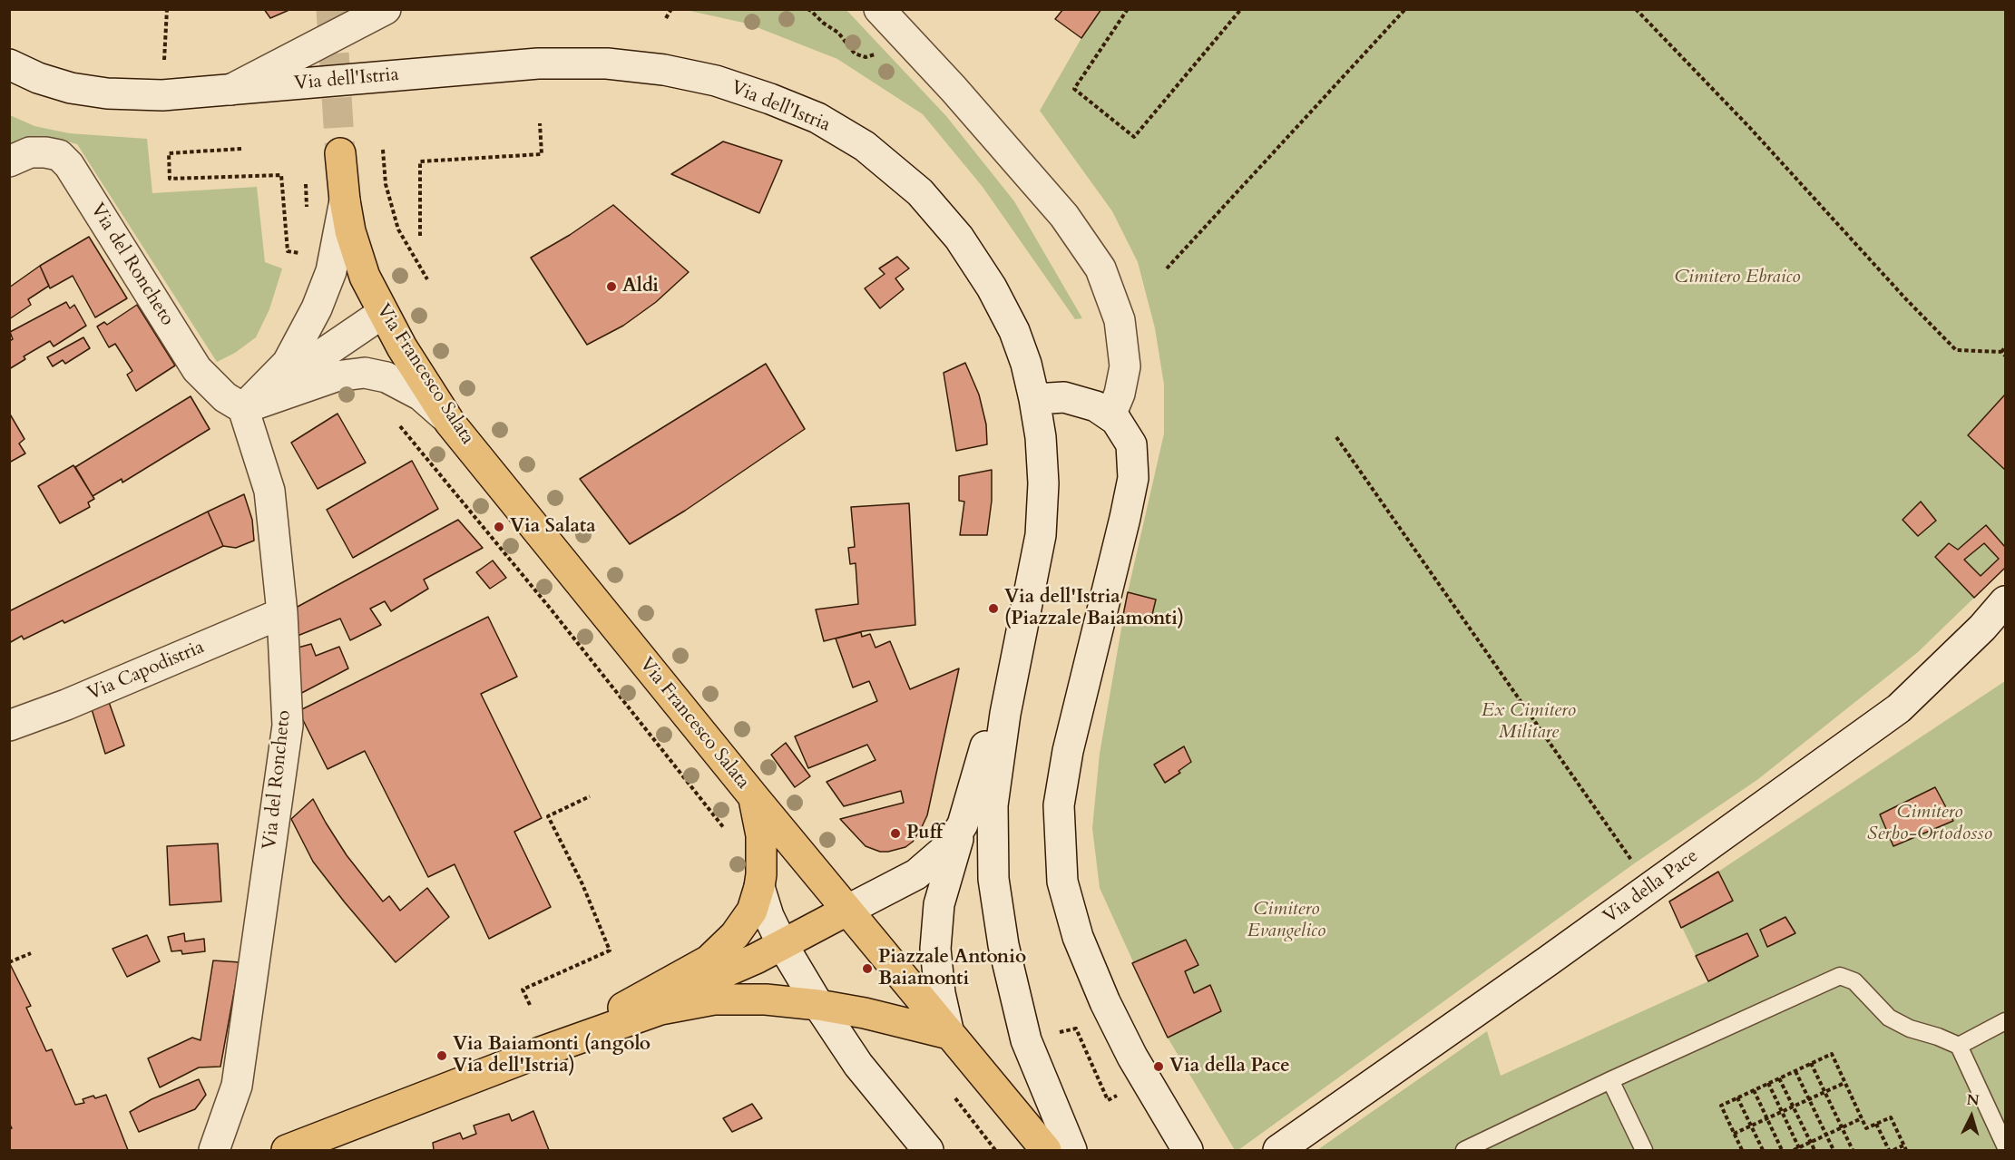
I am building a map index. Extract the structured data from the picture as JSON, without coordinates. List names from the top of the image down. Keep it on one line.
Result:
{"streets":{"main road":["Via Francesco Salata"],"street":["Via dell'Istria","Via del Roncheto","Via Capodistria","Via della Pace"]},"crossings":[["Via del Roncheto","Via Capodistria"]],"parks":["Cimitero Ebraico","Ex Cimitero Militare","Cimitero Serbo-Ortodosso","Cimitero Evangelico"],"places":["Aldi","Via Salata","Via dell'Istria (Piazzale Baiamonti)","Puff","Piazzale Antonio Baiamonti","Via Baiamonti (angolo Via dell'Istria)","Via della Pace"],"north":"top"}
